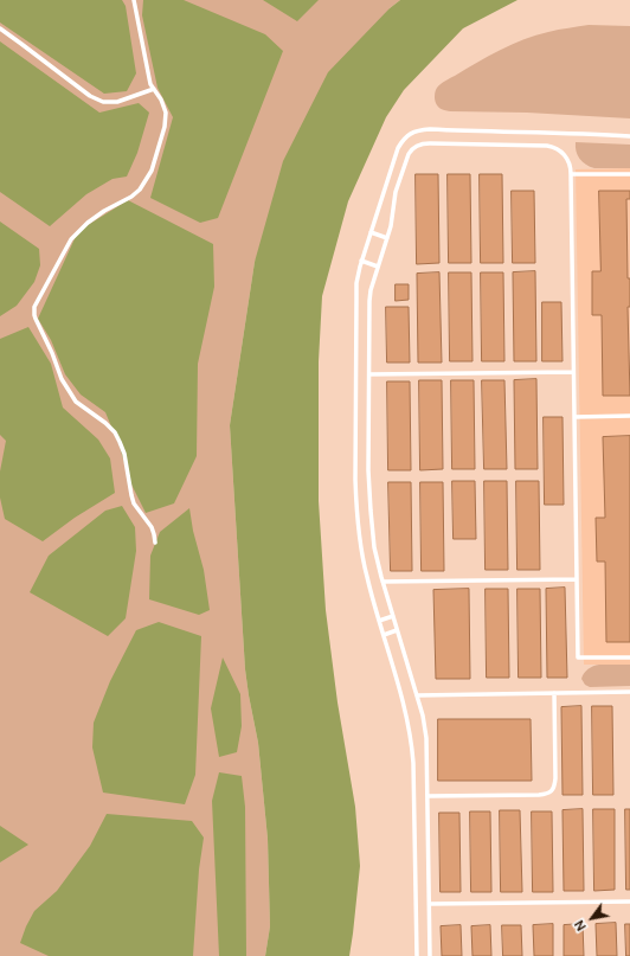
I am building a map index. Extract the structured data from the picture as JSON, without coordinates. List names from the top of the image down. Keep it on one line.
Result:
{"north":"bottom left"}
